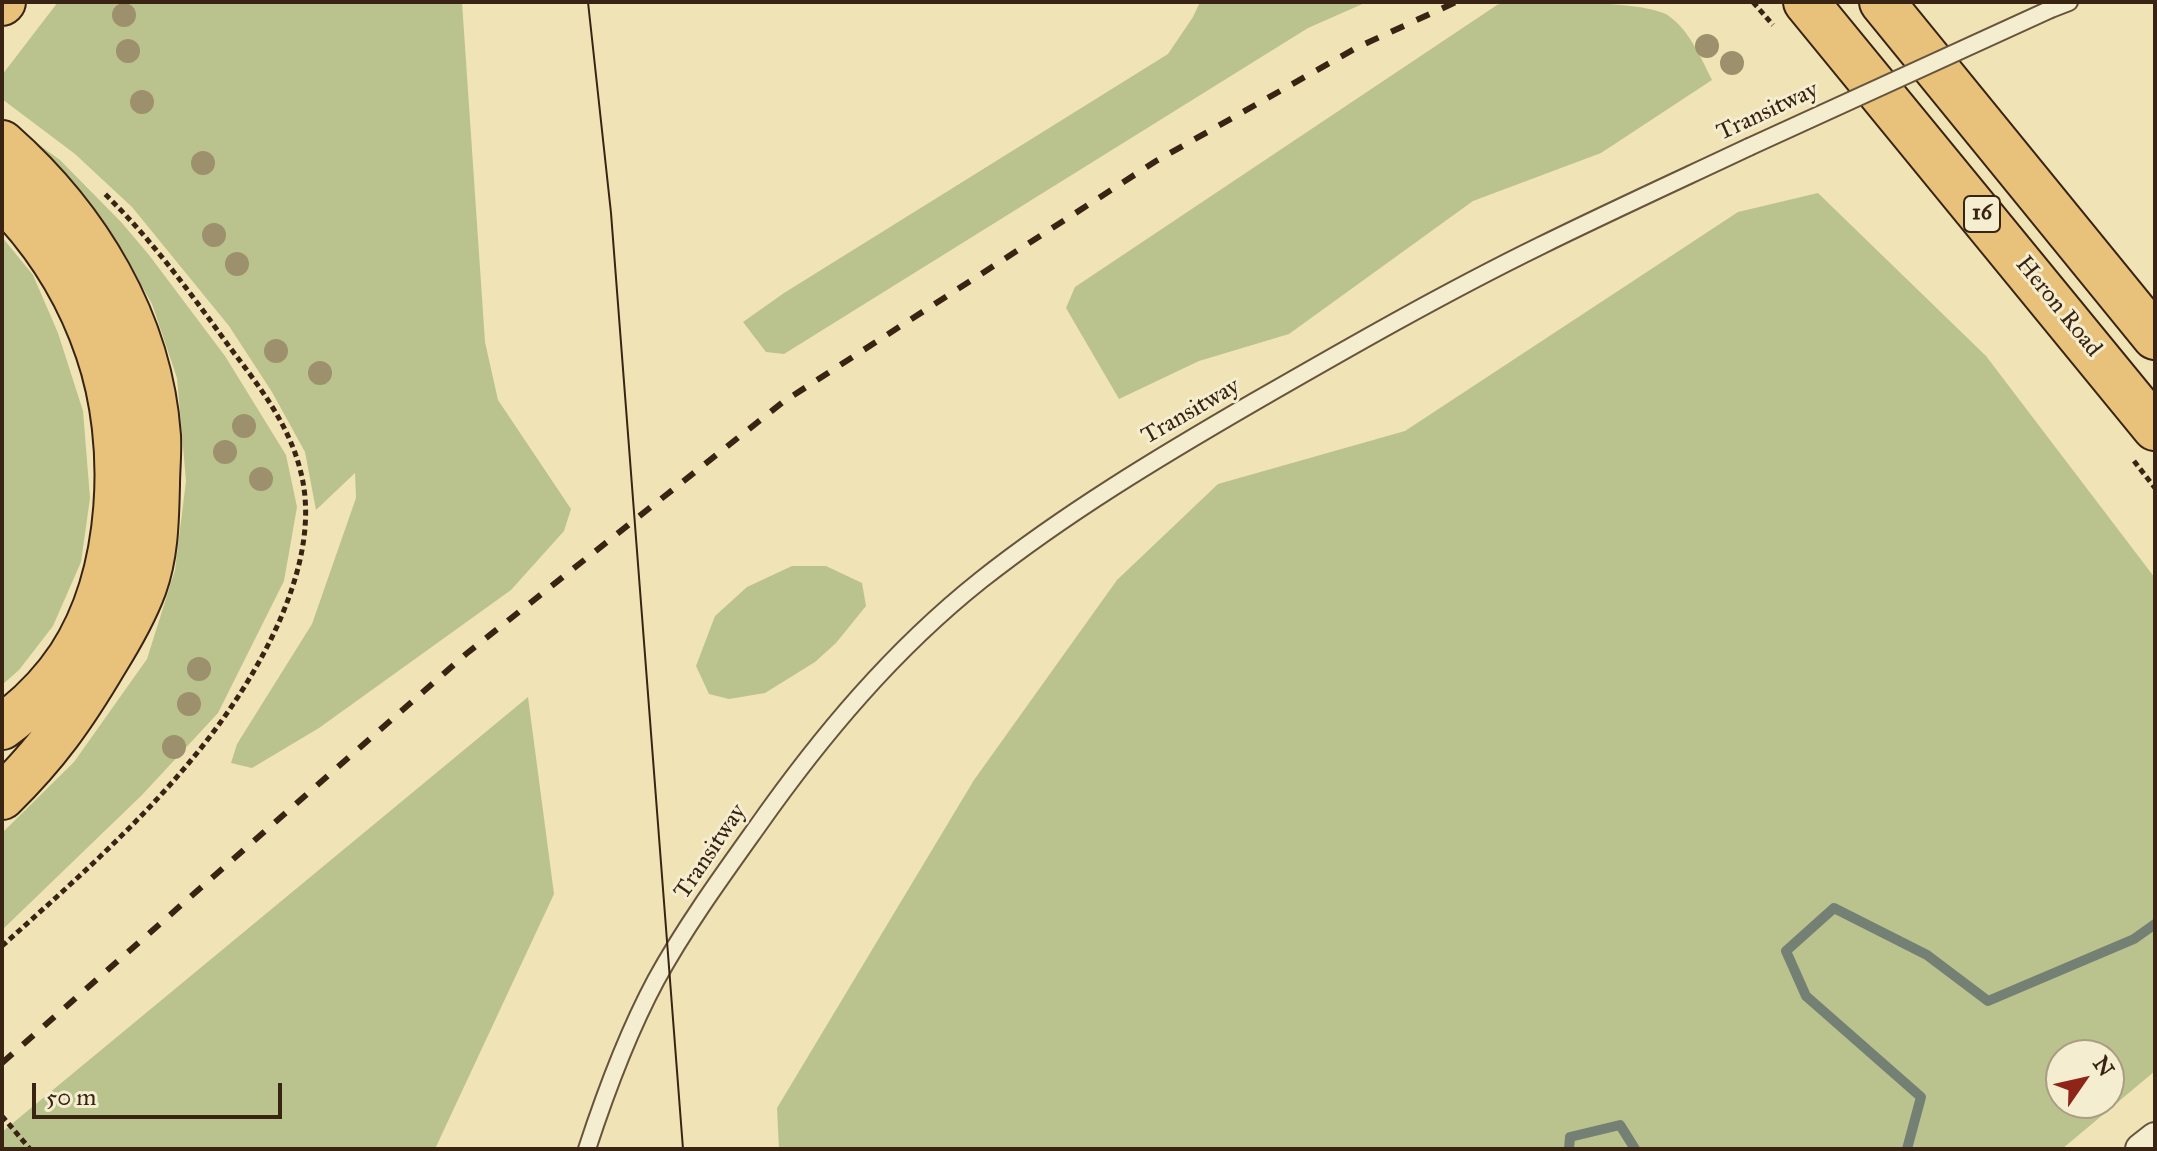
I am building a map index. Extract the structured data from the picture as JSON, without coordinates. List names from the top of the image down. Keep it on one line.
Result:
{"streets":{"main road":["16","Heron Road"],"lane":["Transitway"]},"scale_bar":"50 m","north":"top right"}
